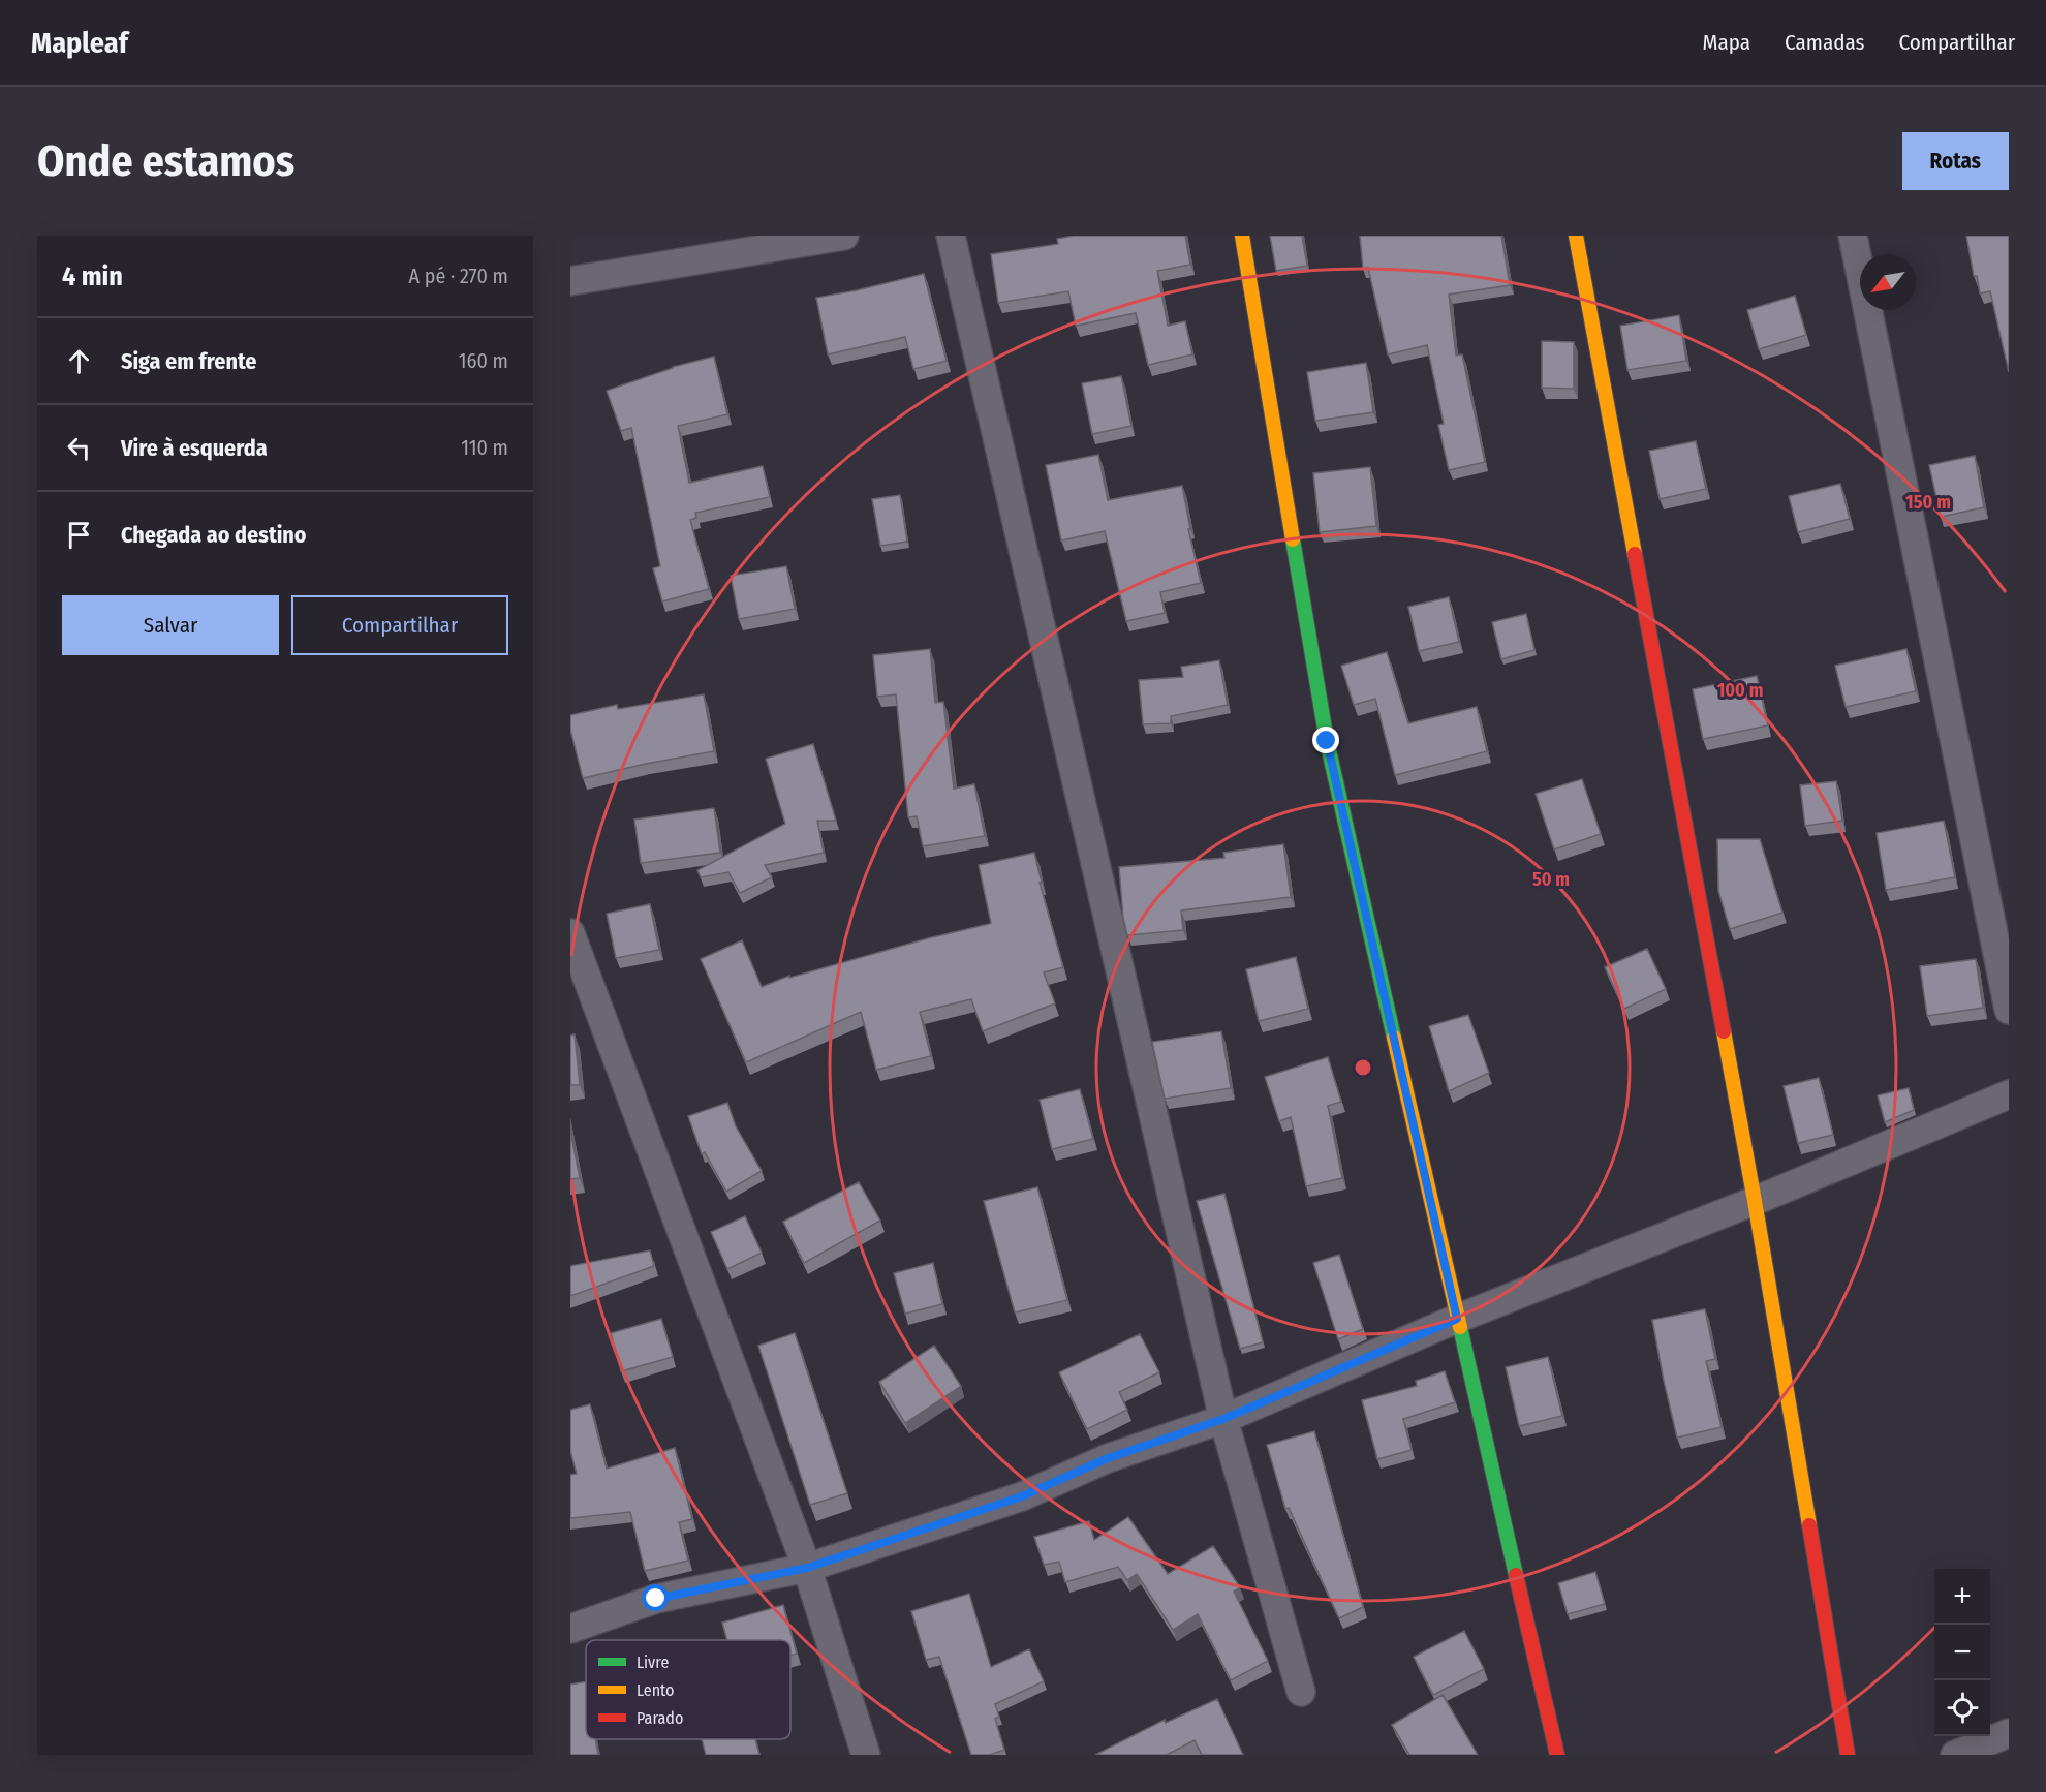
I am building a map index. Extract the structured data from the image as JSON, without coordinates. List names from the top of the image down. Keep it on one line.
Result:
{"legend":["Livre","Lento","Parado"],"north":"bottom left","page":{"header":"Mapleaf","nav":["Mapa","Camadas","Compartilhar"],"buttons":["Rotas",["Salvar","Compartilhar"]],"title":"Onde estamos","heading":["4 min","A pé · 270 m"],"list":[["Siga em frente","160 m"],["Vire à esquerda","110 m"],"Chegada ao destino"],"map_buttons":["+","−"]},"rings":["150 m","100 m","50 m"]}
